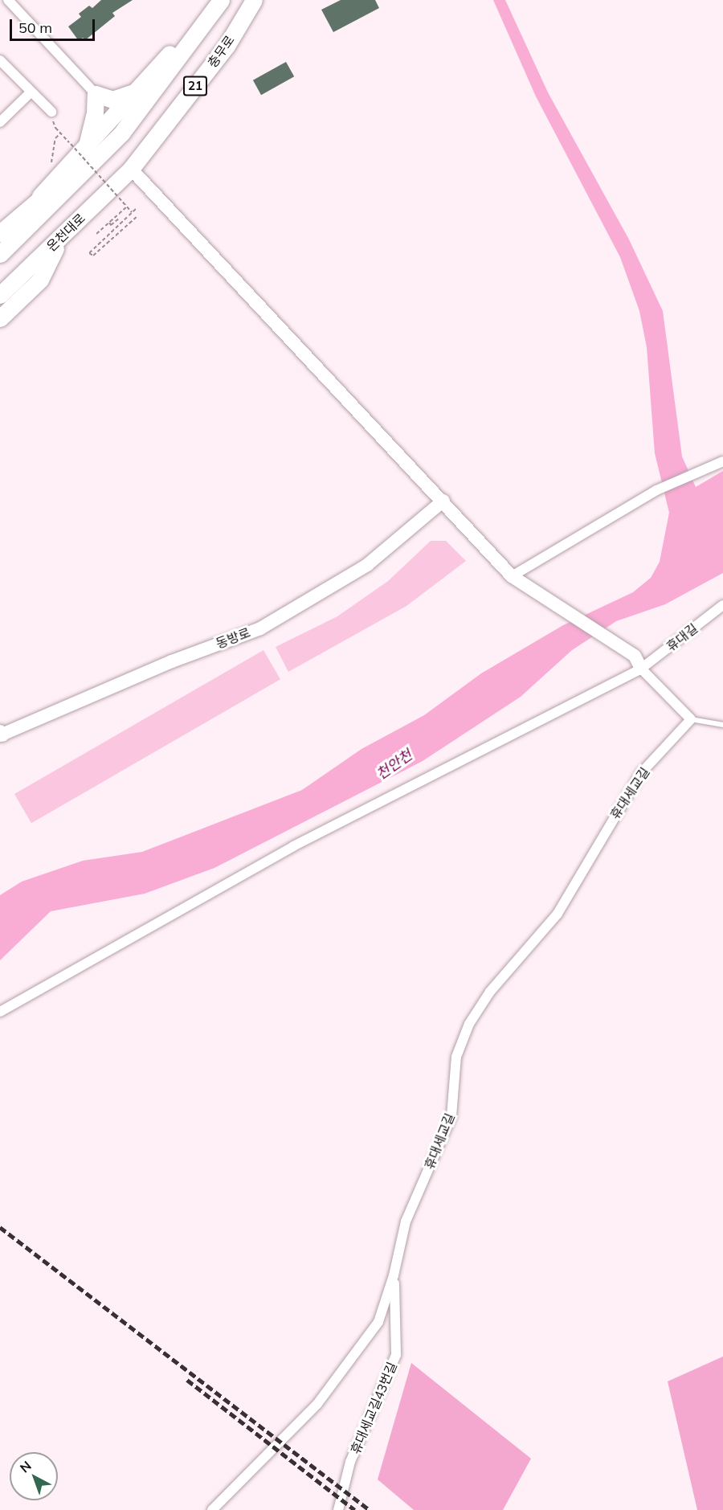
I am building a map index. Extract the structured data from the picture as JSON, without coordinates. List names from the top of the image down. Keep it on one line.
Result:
{"streets":{"highway":["충무로","21","온천대로"],"street":["휴대길","동방로","휴대세교길","휴대세교길43번길"]},"crossings":[["충무로","온천대로"],["21","온천대로"],["휴대세교길","휴대세교길43번길"]],"water":["천안천"],"scale_bar":"50 m","north":"top left"}
